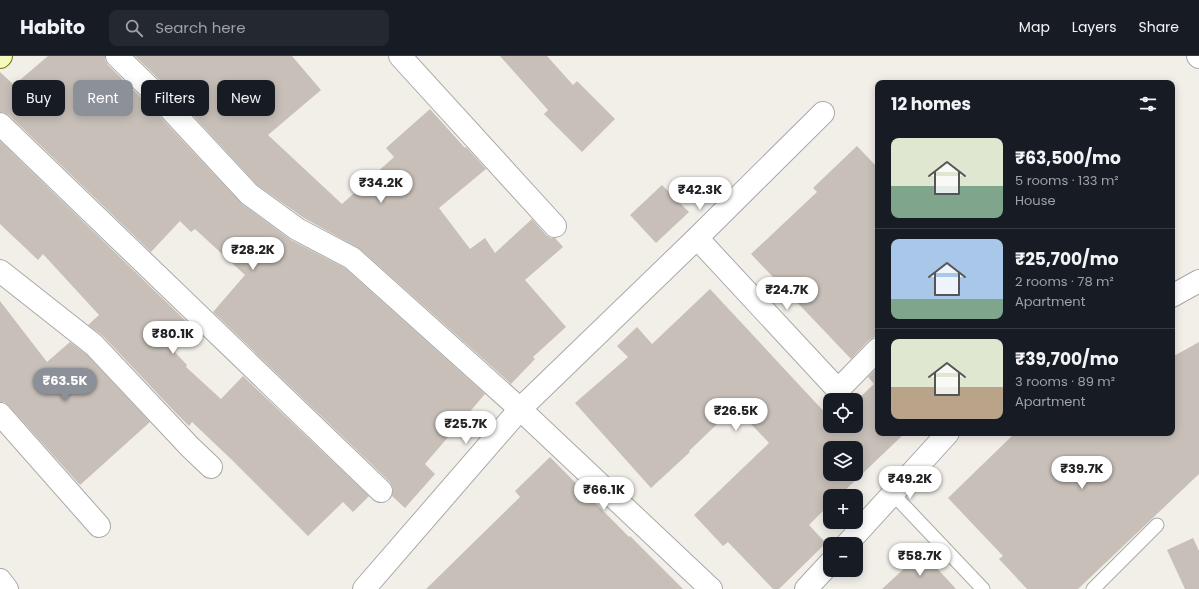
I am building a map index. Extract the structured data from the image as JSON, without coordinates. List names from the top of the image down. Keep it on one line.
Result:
{"page":{"header":"Habito","search":"Search here","nav":["Map","Layers","Share"],"chip":["Buy","Rent","Filters","New"],"heading":"12 homes","list":[{"name":"₹63,500/mo","note":"5 rooms · 133 m² · House"},{"name":"₹25,700/mo","note":"2 rooms · 78 m² · Apartment"},{"name":"₹39,700/mo","note":"3 rooms · 89 m² · Apartment"}],"price":["₹34.2K","₹42.3K","₹28.2K","₹24.7K","₹80.1K","₹63.5K","₹26.5K","₹25.7K","₹39.7K","₹49.2K","₹66.1K","₹58.7K"],"map_buttons":["+","−"]}}
